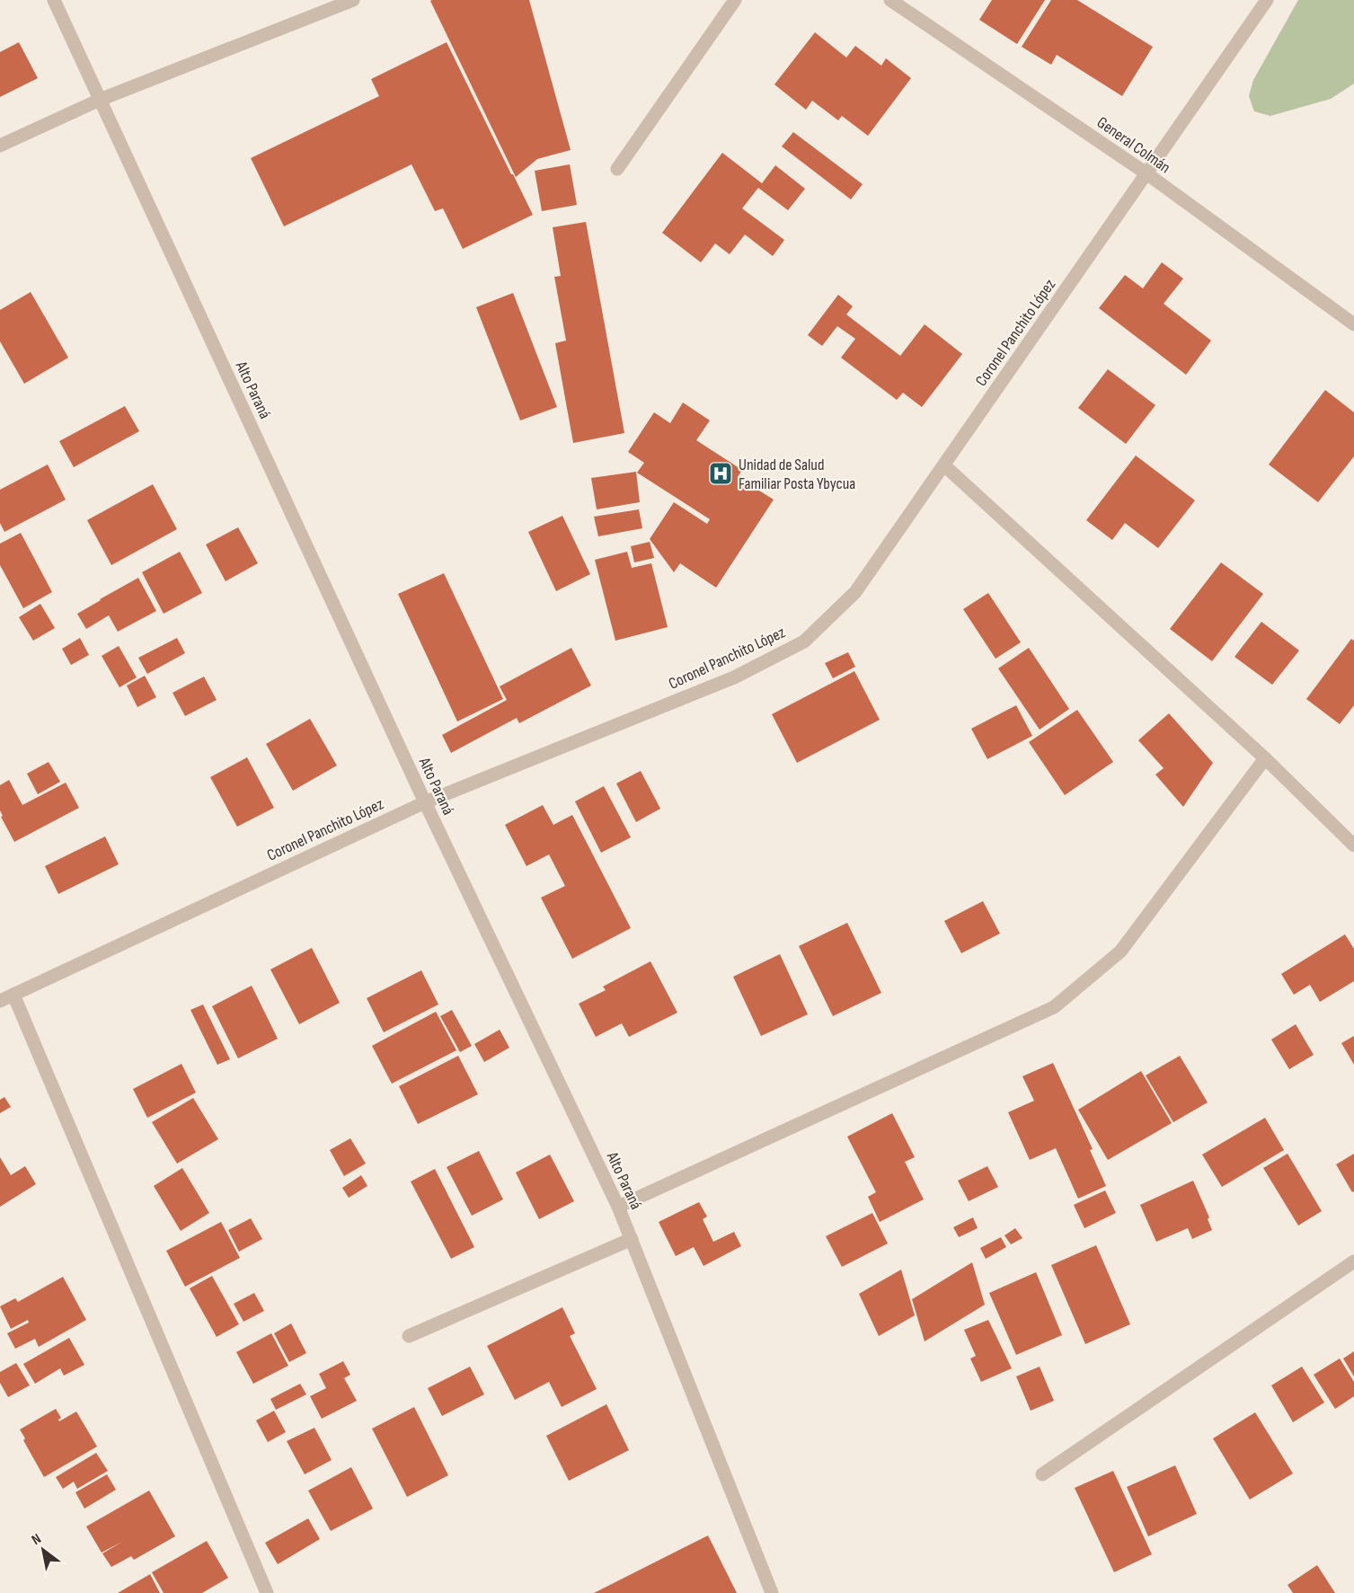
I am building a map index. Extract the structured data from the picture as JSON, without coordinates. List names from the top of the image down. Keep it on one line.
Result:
{"streets":{"street":["General Colmán","Coronel Panchito López","Alto Paraná"]},"crossings":[["General Colmán","Coronel Panchito López"],["Coronel Panchito López","Alto Paraná"]],"places":{"hospital":["Unidad de Salud Familiar Posta Ybycua"]},"north":"top left"}
